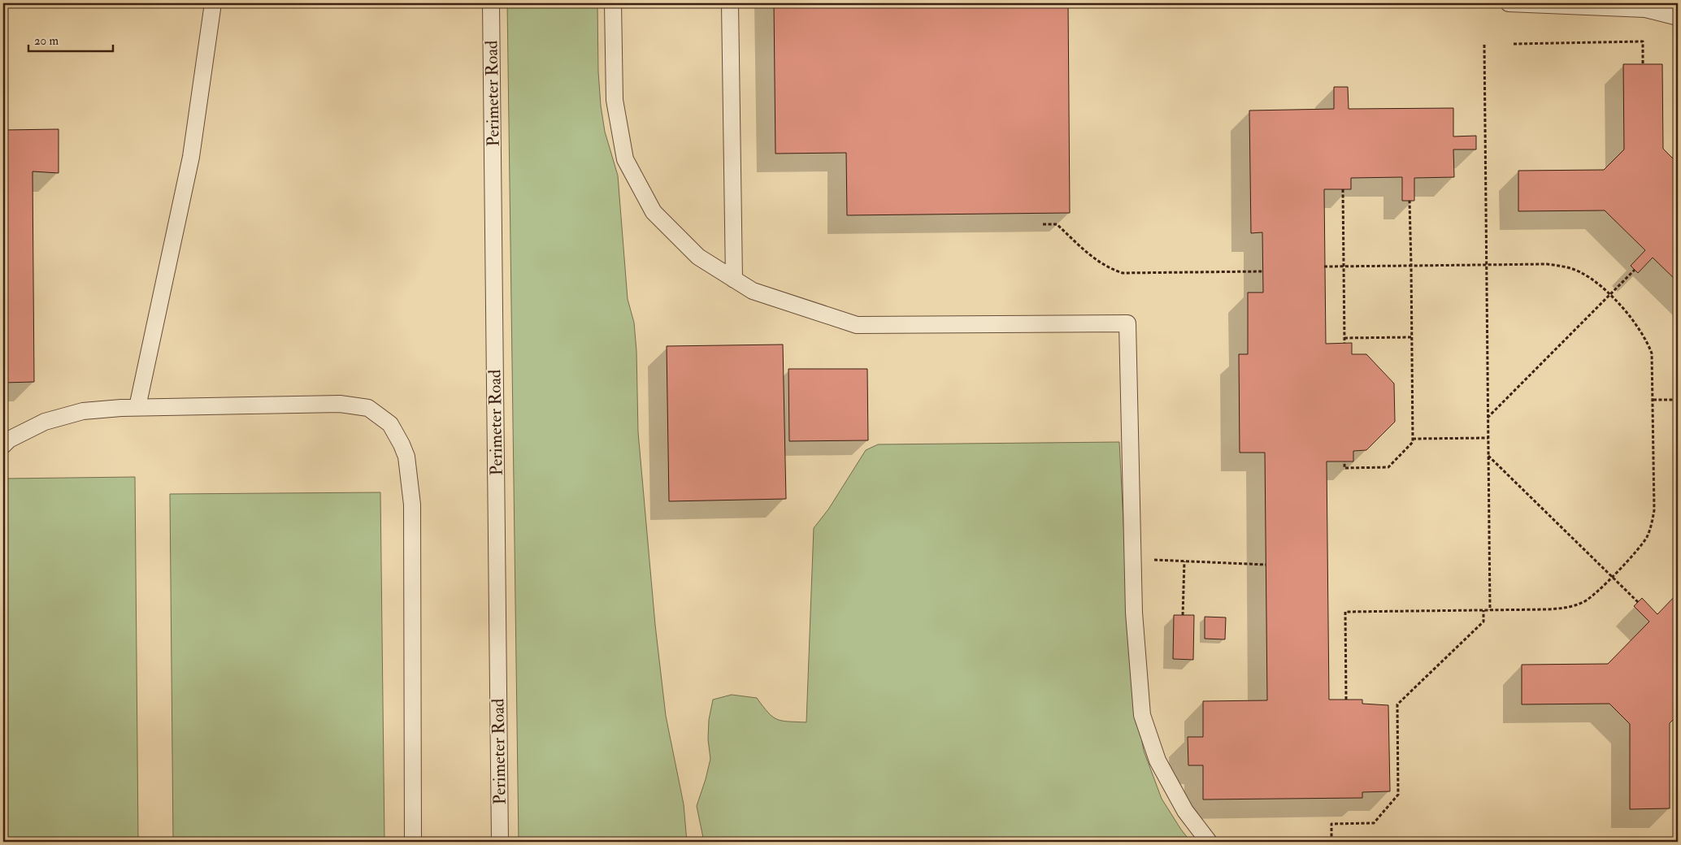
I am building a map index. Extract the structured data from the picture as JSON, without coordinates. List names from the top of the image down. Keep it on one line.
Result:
{"streets":{"lane":["Perimeter Road"]},"scale_bar":"20 m"}
